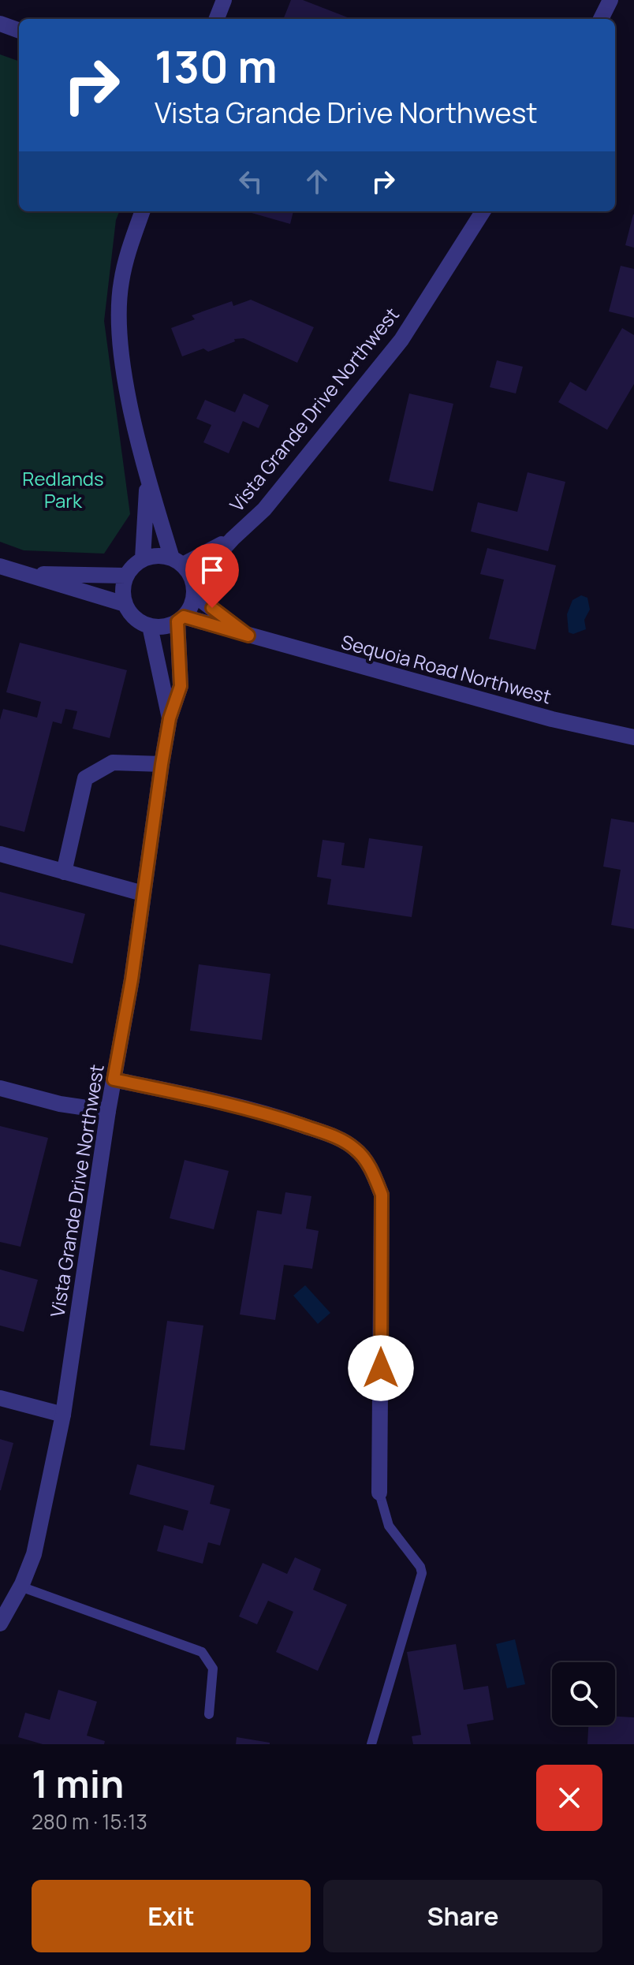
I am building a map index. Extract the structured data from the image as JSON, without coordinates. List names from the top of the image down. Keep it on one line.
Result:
{"streets":{"street":["Vista Grande Drive Northwest","Sequoia Road Northwest"]},"crossings":[["Vista Grande Drive Northwest","Sequoia Road Northwest"]],"parks":["Redlands Park"],"page":{"turn":["130 m","Vista Grande Drive Northwest"],"heading":["1 min","280 m · 15:13"],"buttons":["Exit","Share"]}}
